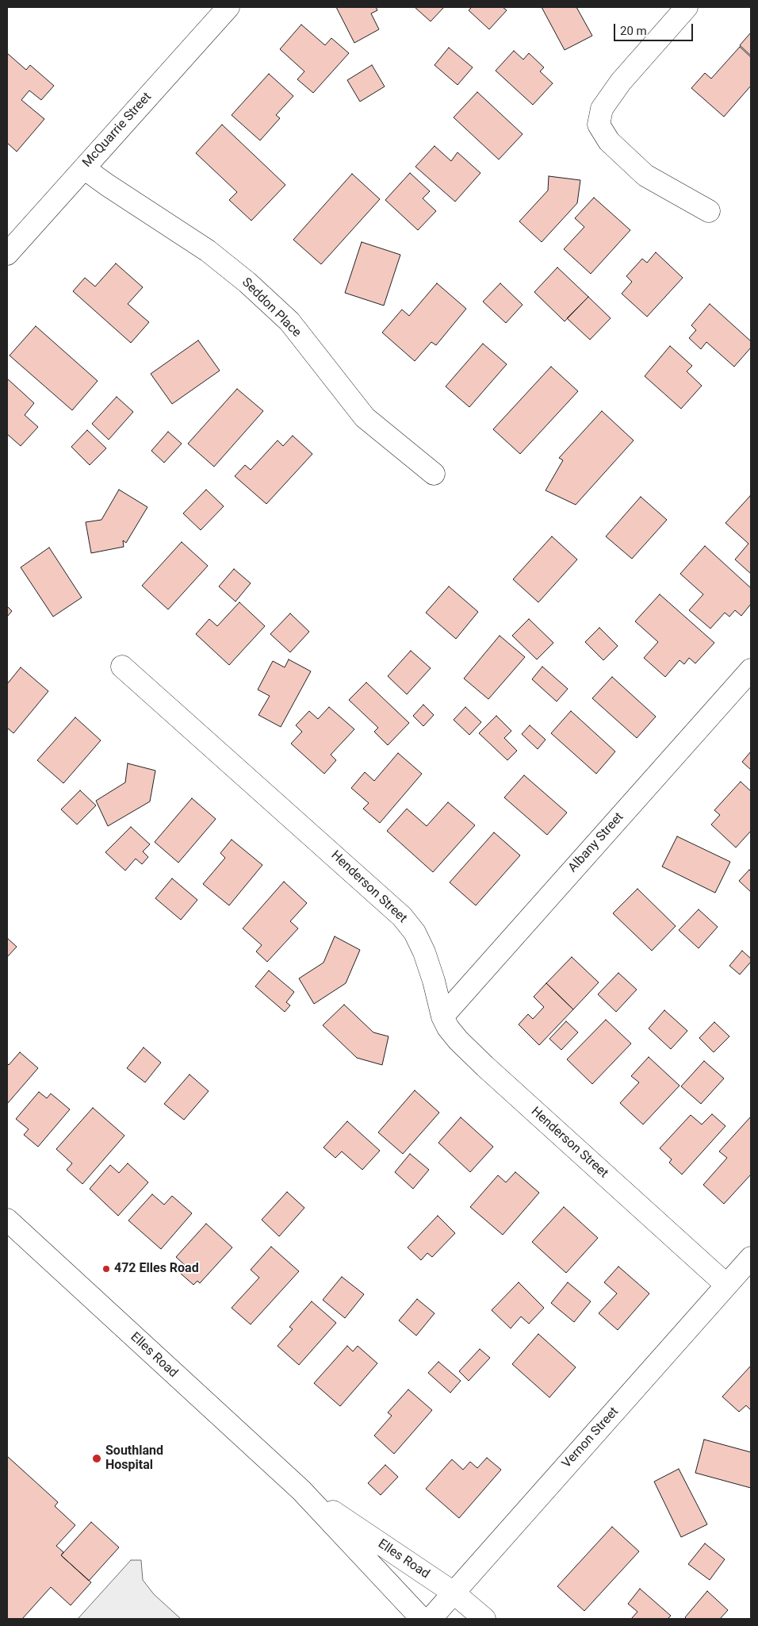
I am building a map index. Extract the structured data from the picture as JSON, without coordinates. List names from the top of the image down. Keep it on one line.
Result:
{"streets":{"street":["McQuarrie Street","Seddon Place","Albany Street","Henderson Street","Elles Road","Vernon Street"]},"crossings":[["McQuarrie Street","Seddon Place"],["Albany Street","Henderson Street"],["Henderson Street","Vernon Street"],["Elles Road","Vernon Street"]],"places":["472 Elles Road","Southland Hospital"],"scale_bar":"20 m"}
